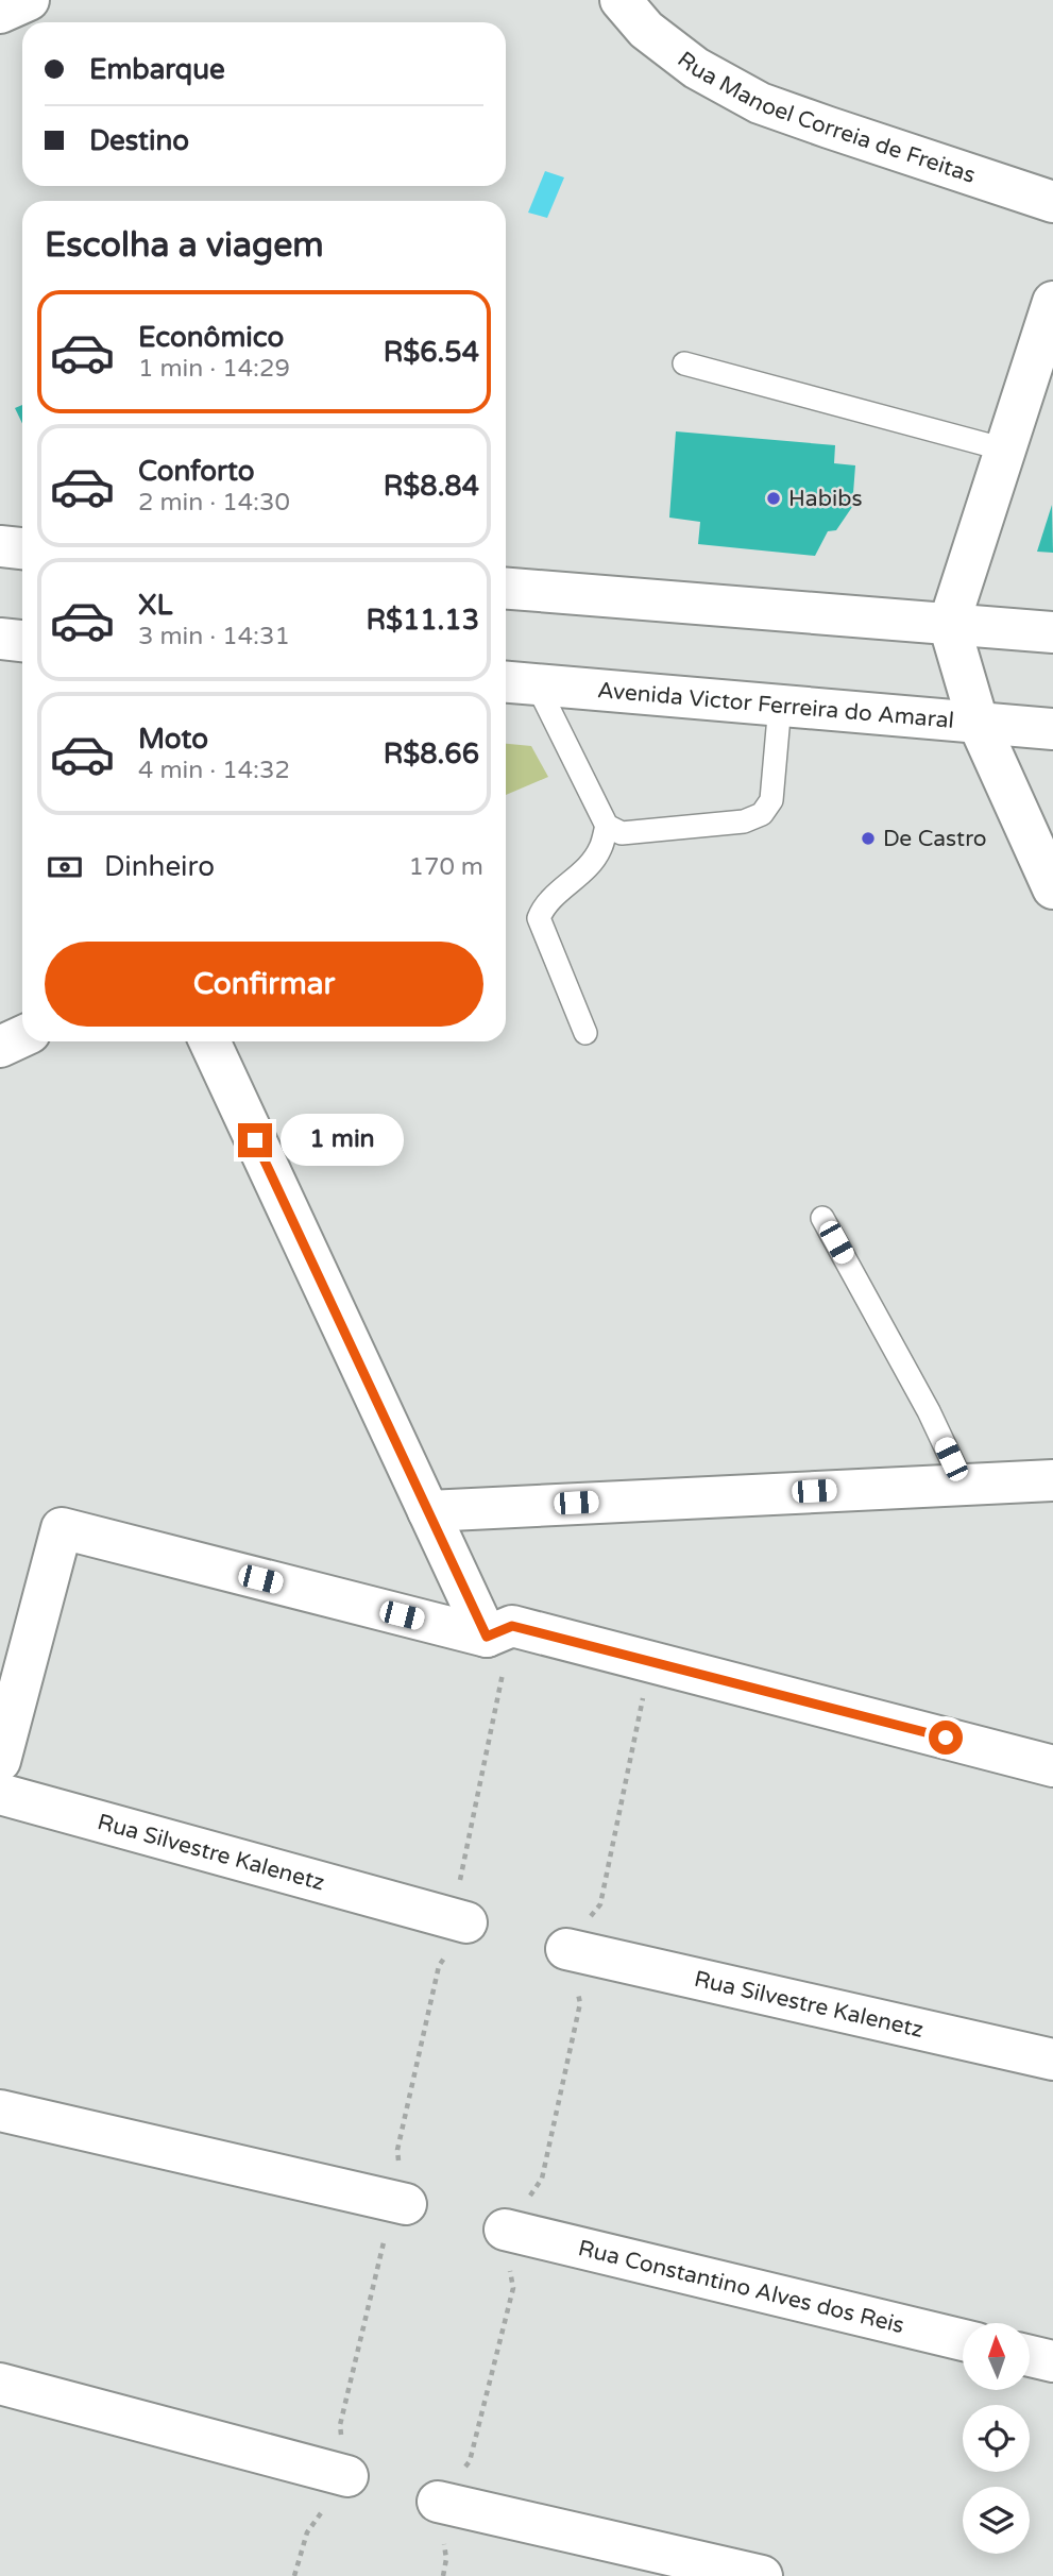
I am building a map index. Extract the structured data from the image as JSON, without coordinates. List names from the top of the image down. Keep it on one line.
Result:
{"streets":{"main road":["Rua Manoel Correia de Freitas","Avenida Victor Ferreira do Amaral","Rua Silvestre Kalenetz","Rua Constantino Alves dos Reis"]},"places":["Habibs","De Castro"],"north":"top","page":{"banner":["Embarque","Destino"],"heading":"Escolha a viagem","list":[{"name":"Econômico","note":"1 min · 14:29","value":"R$6.54"},{"name":"Conforto","note":"2 min · 14:30","value":"R$8.84"},{"name":"XL","note":"3 min · 14:31","value":"R$11.13"},{"name":"Moto","note":"4 min · 14:32","value":"R$8.66"}],"pay":["Dinheiro","170 m"],"buttons":"Confirmar","bubble":"1 min"}}
